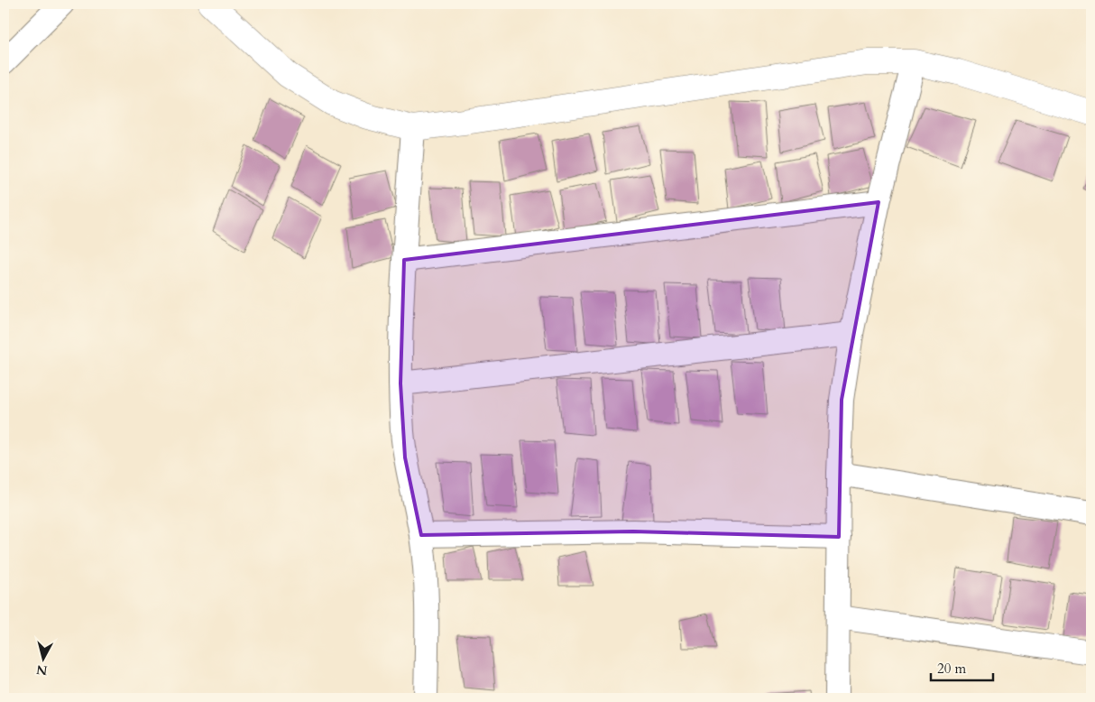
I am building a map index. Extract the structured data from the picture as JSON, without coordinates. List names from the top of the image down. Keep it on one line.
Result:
{"scale_bar":"20 m","north":"bottom"}
